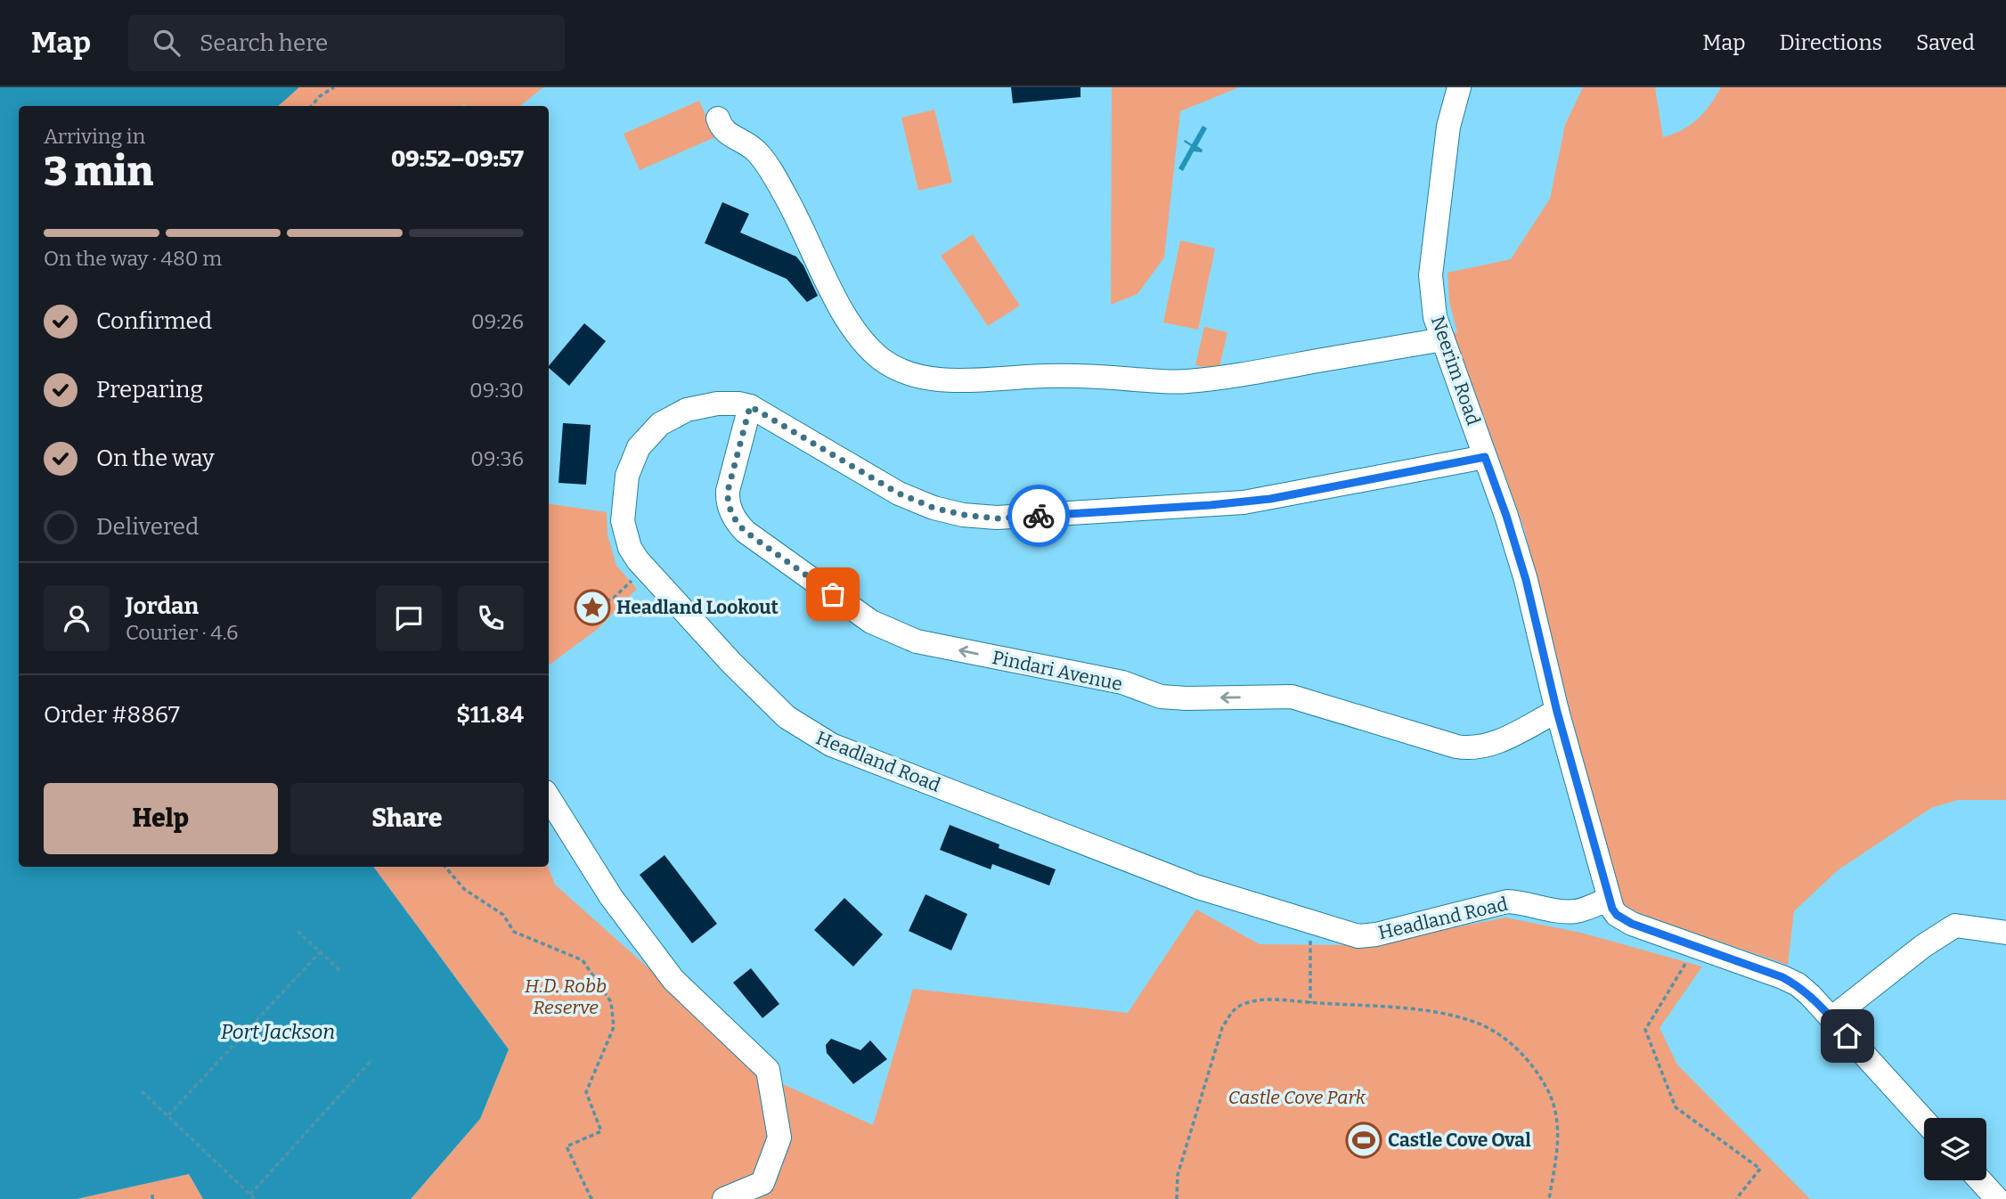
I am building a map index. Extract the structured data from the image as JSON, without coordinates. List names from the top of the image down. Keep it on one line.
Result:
{"streets":{"street":["Neerim Road","Pindari Avenue","Headland Road"]},"crossings":[["Neerim Road","Pindari Avenue"],["Neerim Road","Headland Road"],["Pindari Avenue","Headland Road"]],"one_way":["Pindari Avenue"],"water":["Port Jackson"],"parks":["H.D. Robb Reserve","Castle Cove Park"],"places":{"place":["Headland Lookout"],"sports":["Castle Cove Oval"]},"page":{"header":"Map","search":"Search here","nav":["Map","Directions","Saved"],"heading":["3 min","Arriving in","09:52–09:57"],"panel":["Jordan","Courier · 4.6","Order #8867","$11.84"],"bar":"On the way · 480 m","list":[["Confirmed","09:26"],["Preparing","09:30"],["On the way","09:36"],"Delivered"],"buttons":["Help","Share"]}}
